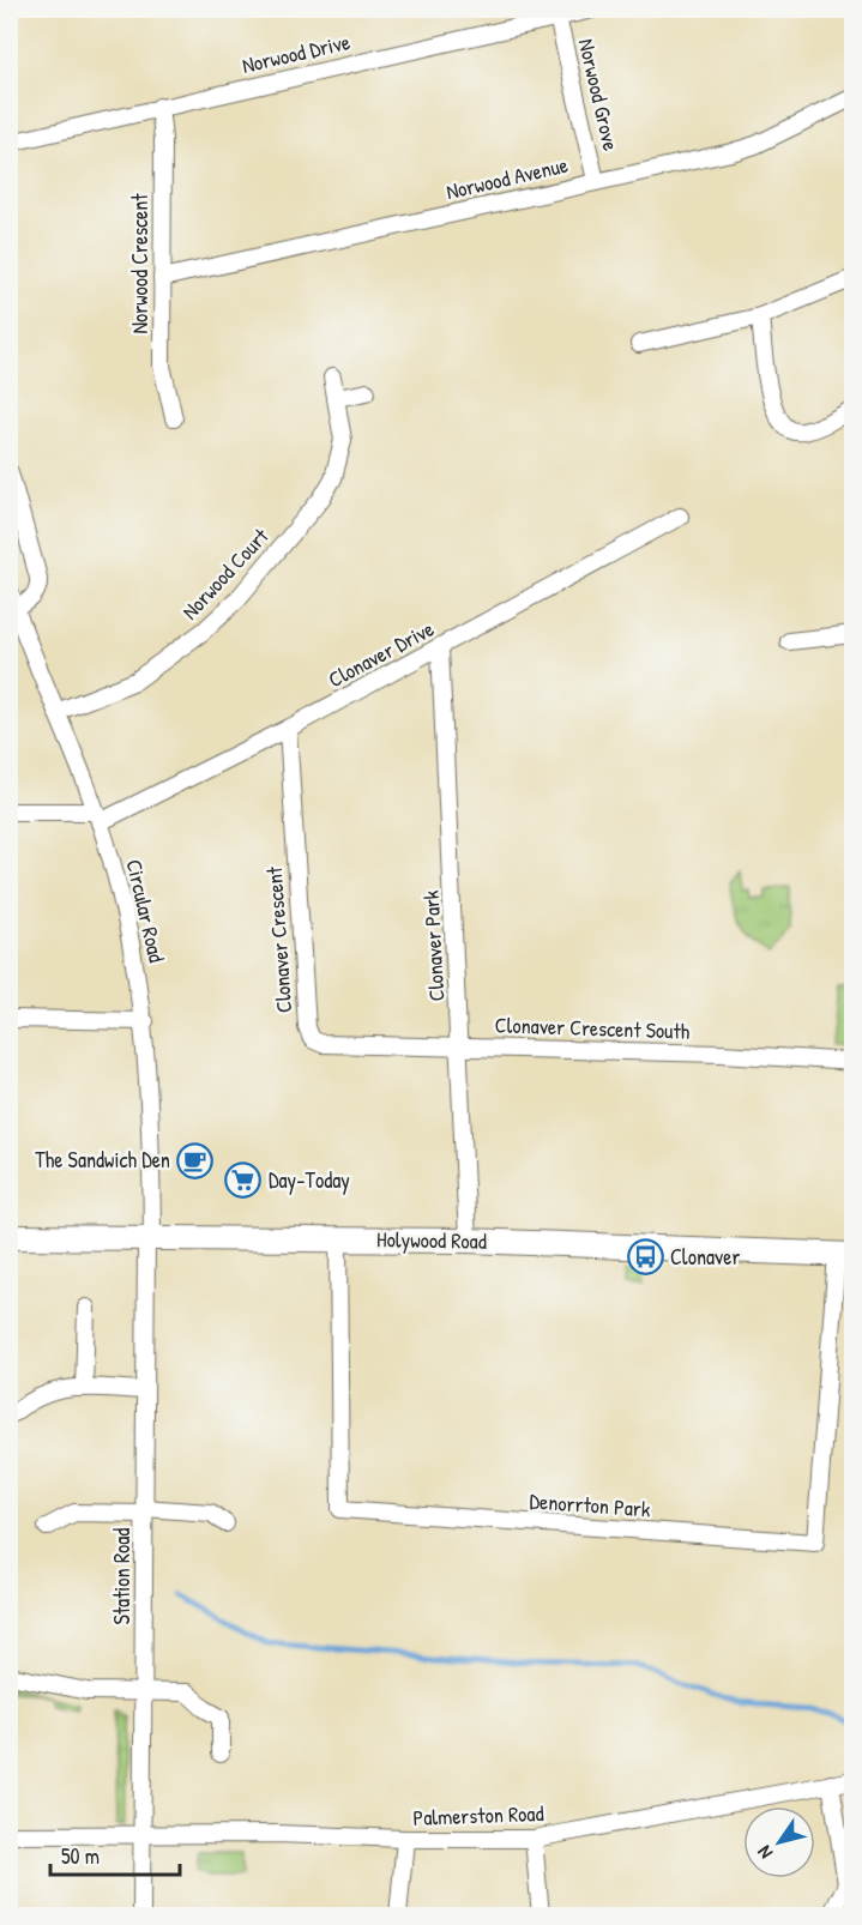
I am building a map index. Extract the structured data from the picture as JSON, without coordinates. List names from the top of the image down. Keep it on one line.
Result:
{"streets":{"main road":["Holywood Road"],"street":["Norwood Drive","Norwood Grove","Norwood Avenue","Norwood Crescent","Norwood Court","Clonaver Drive","Circular Road","Clonaver Crescent","Clonaver Park","Clonaver Crescent South","Denorrton Park","Station Road","Palmerston Road"]},"crossings":[["Norwood Drive","Norwood Grove"],["Norwood Drive","Norwood Crescent"],["Norwood Grove","Norwood Avenue"],["Norwood Avenue","Norwood Crescent"],["Norwood Court","Circular Road"],["Clonaver Drive","Circular Road"],["Clonaver Drive","Clonaver Crescent"],["Clonaver Drive","Clonaver Park"],["Circular Road","Holywood Road"],["Circular Road","Station Road"],["Clonaver Crescent","Clonaver Park"],["Clonaver Crescent","Clonaver Crescent South"],["Clonaver Park","Clonaver Crescent South"],["Clonaver Park","Holywood Road"],["Holywood Road","Denorrton Park"],["Holywood Road","Station Road"],["Station Road","Palmerston Road"]],"places":{"cafe":["The Sandwich Den"],"supermarket":["Day-Today"],"bus stop":["Clonaver"]},"scale_bar":"50 m","north":"bottom left"}
